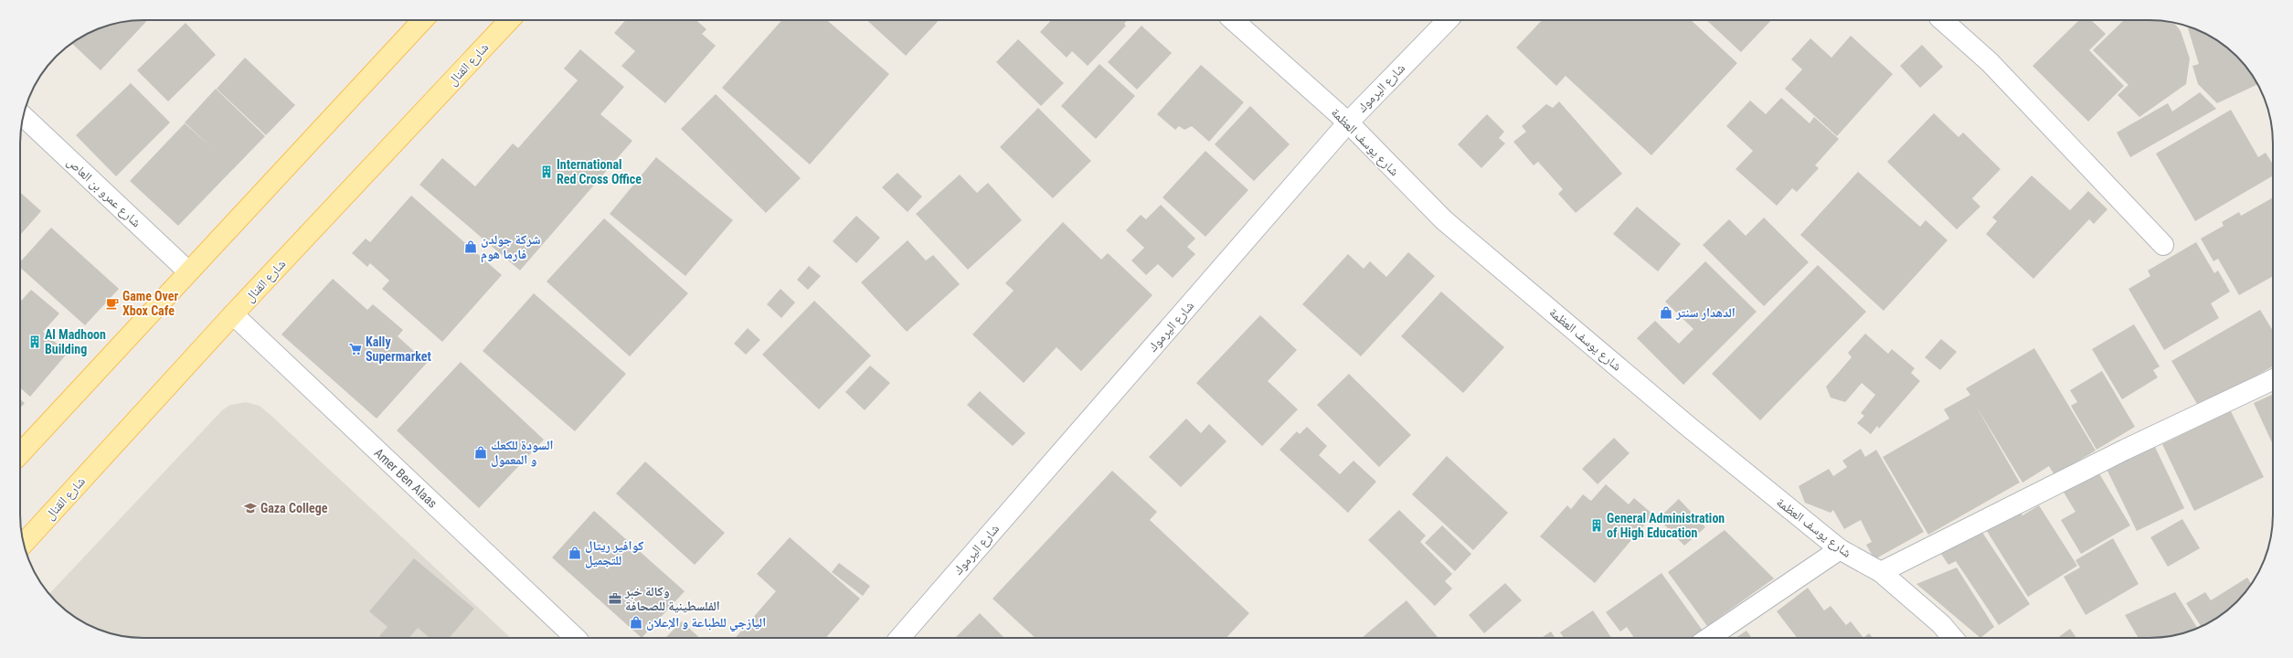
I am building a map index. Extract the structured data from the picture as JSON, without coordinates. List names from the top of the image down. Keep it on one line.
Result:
{"streets":{"main road":["شارع القنال"],"street":["شارع اليرموك","شارع يوسف العظمة","شارع عمرو بن العاص","Amer Ben Alaas"]},"crossings":[["شارع القنال","Amer Ben Alaas"],["شارع اليرموك","شارع يوسف العظمة"]],"places":{"building":["International Red Cross Office","Al Madhoon Building","General Administration of High Education"],"shop":["شركة جولدن فارما هوم","الدهدار سنتر","السودة للكعك و المعمول","كوافير ريتال للتجميل","اليازجي للطباعة و الإعلان"],"cafe":["Game Over Xbox Cafe"],"supermarket":["Kally Supermarket"],"school or university":["Gaza College"],"office":["وكالة خبر الفلسطينية للصحافة"]}}
